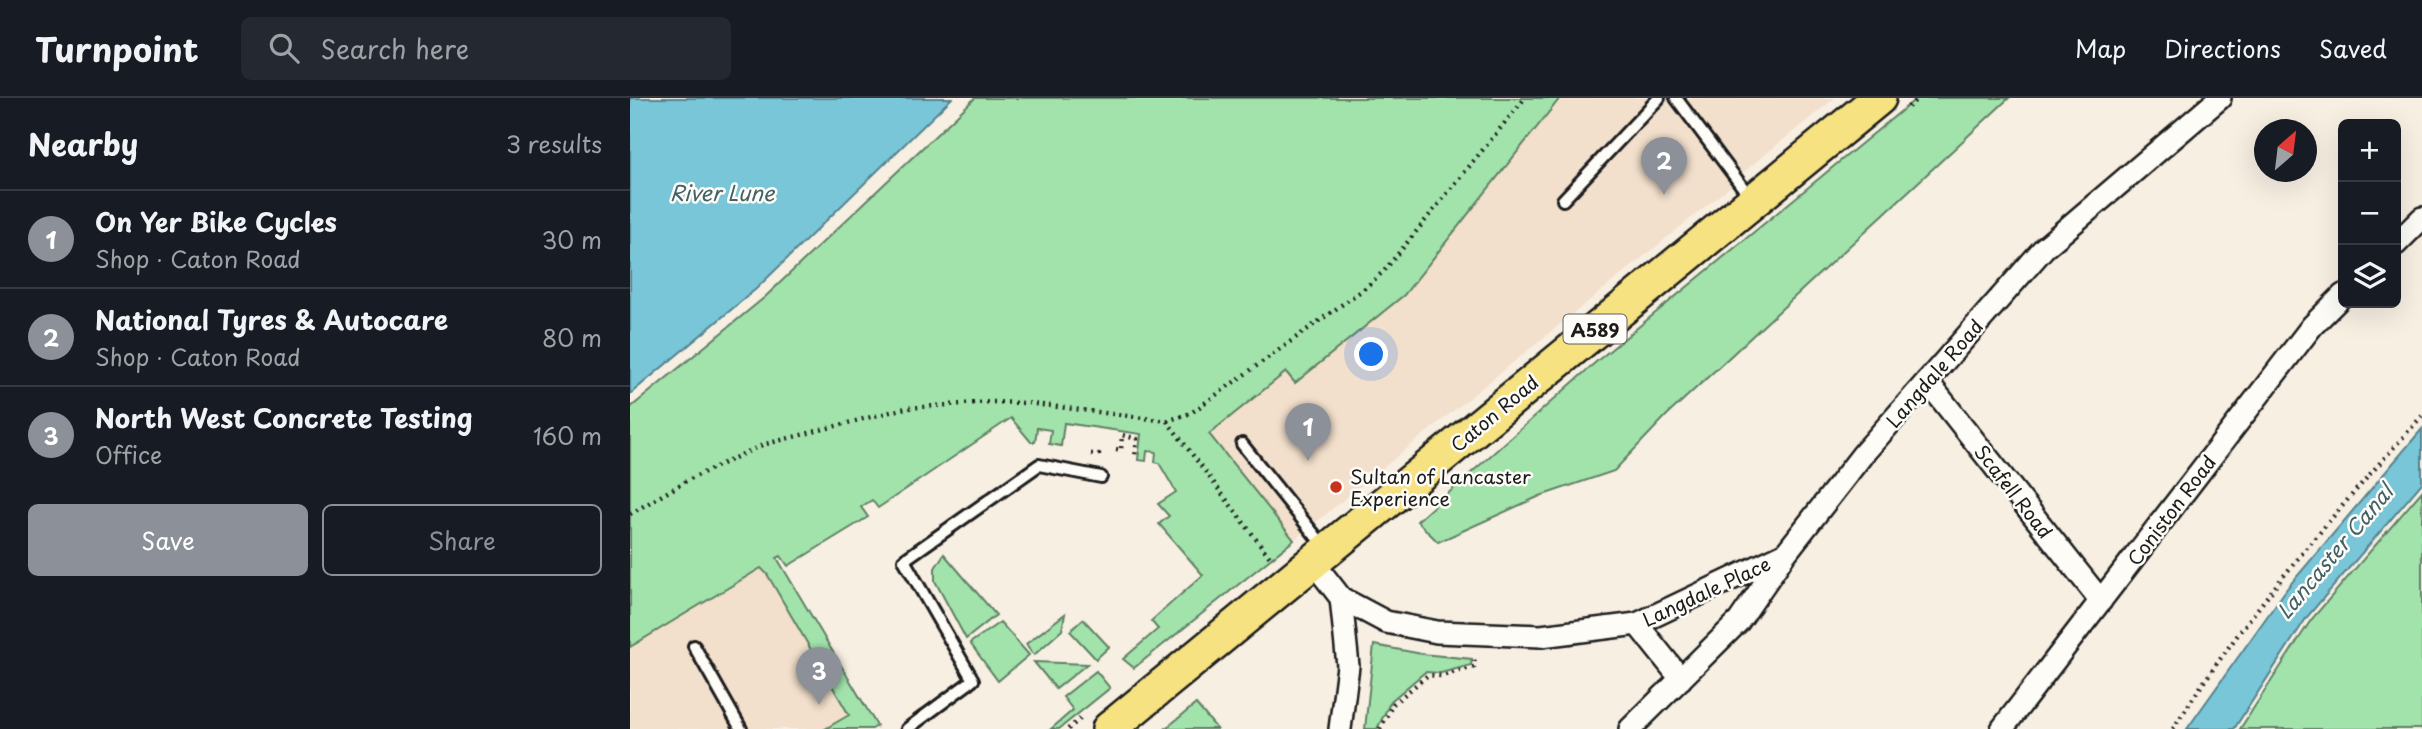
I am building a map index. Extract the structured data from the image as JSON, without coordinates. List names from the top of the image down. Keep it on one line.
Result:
{"streets":{"main road":["A589","Caton Road"],"street":["Langdale Road","Scafell Road","Coniston Road","Langdale Place"]},"crossings":[["Langdale Road","Scafell Road"],["Langdale Road","Langdale Place"],["Caton Road","Langdale Place"],["Scafell Road","Coniston Road"]],"water":["River Lune","Lancaster Canal"],"places":["Sultan of Lancaster Experience"],"north":"top right","page":{"header":"Turnpoint","search":"Search here","nav":["Map","Directions","Saved"],"heading":["Nearby","3 results"],"map_buttons":["+","−"],"pins":["2","1","3"],"list":[{"mark":"1","name":"On Yer Bike Cycles","note":"Shop · Caton Road","value":"30 m"},{"mark":"2","name":"National Tyres & Autocare","note":"Shop · Caton Road","value":"80 m"},{"mark":"3","name":"North West Concrete Testing","note":"Office","value":"160 m"}],"buttons":["Save","Share"]}}
